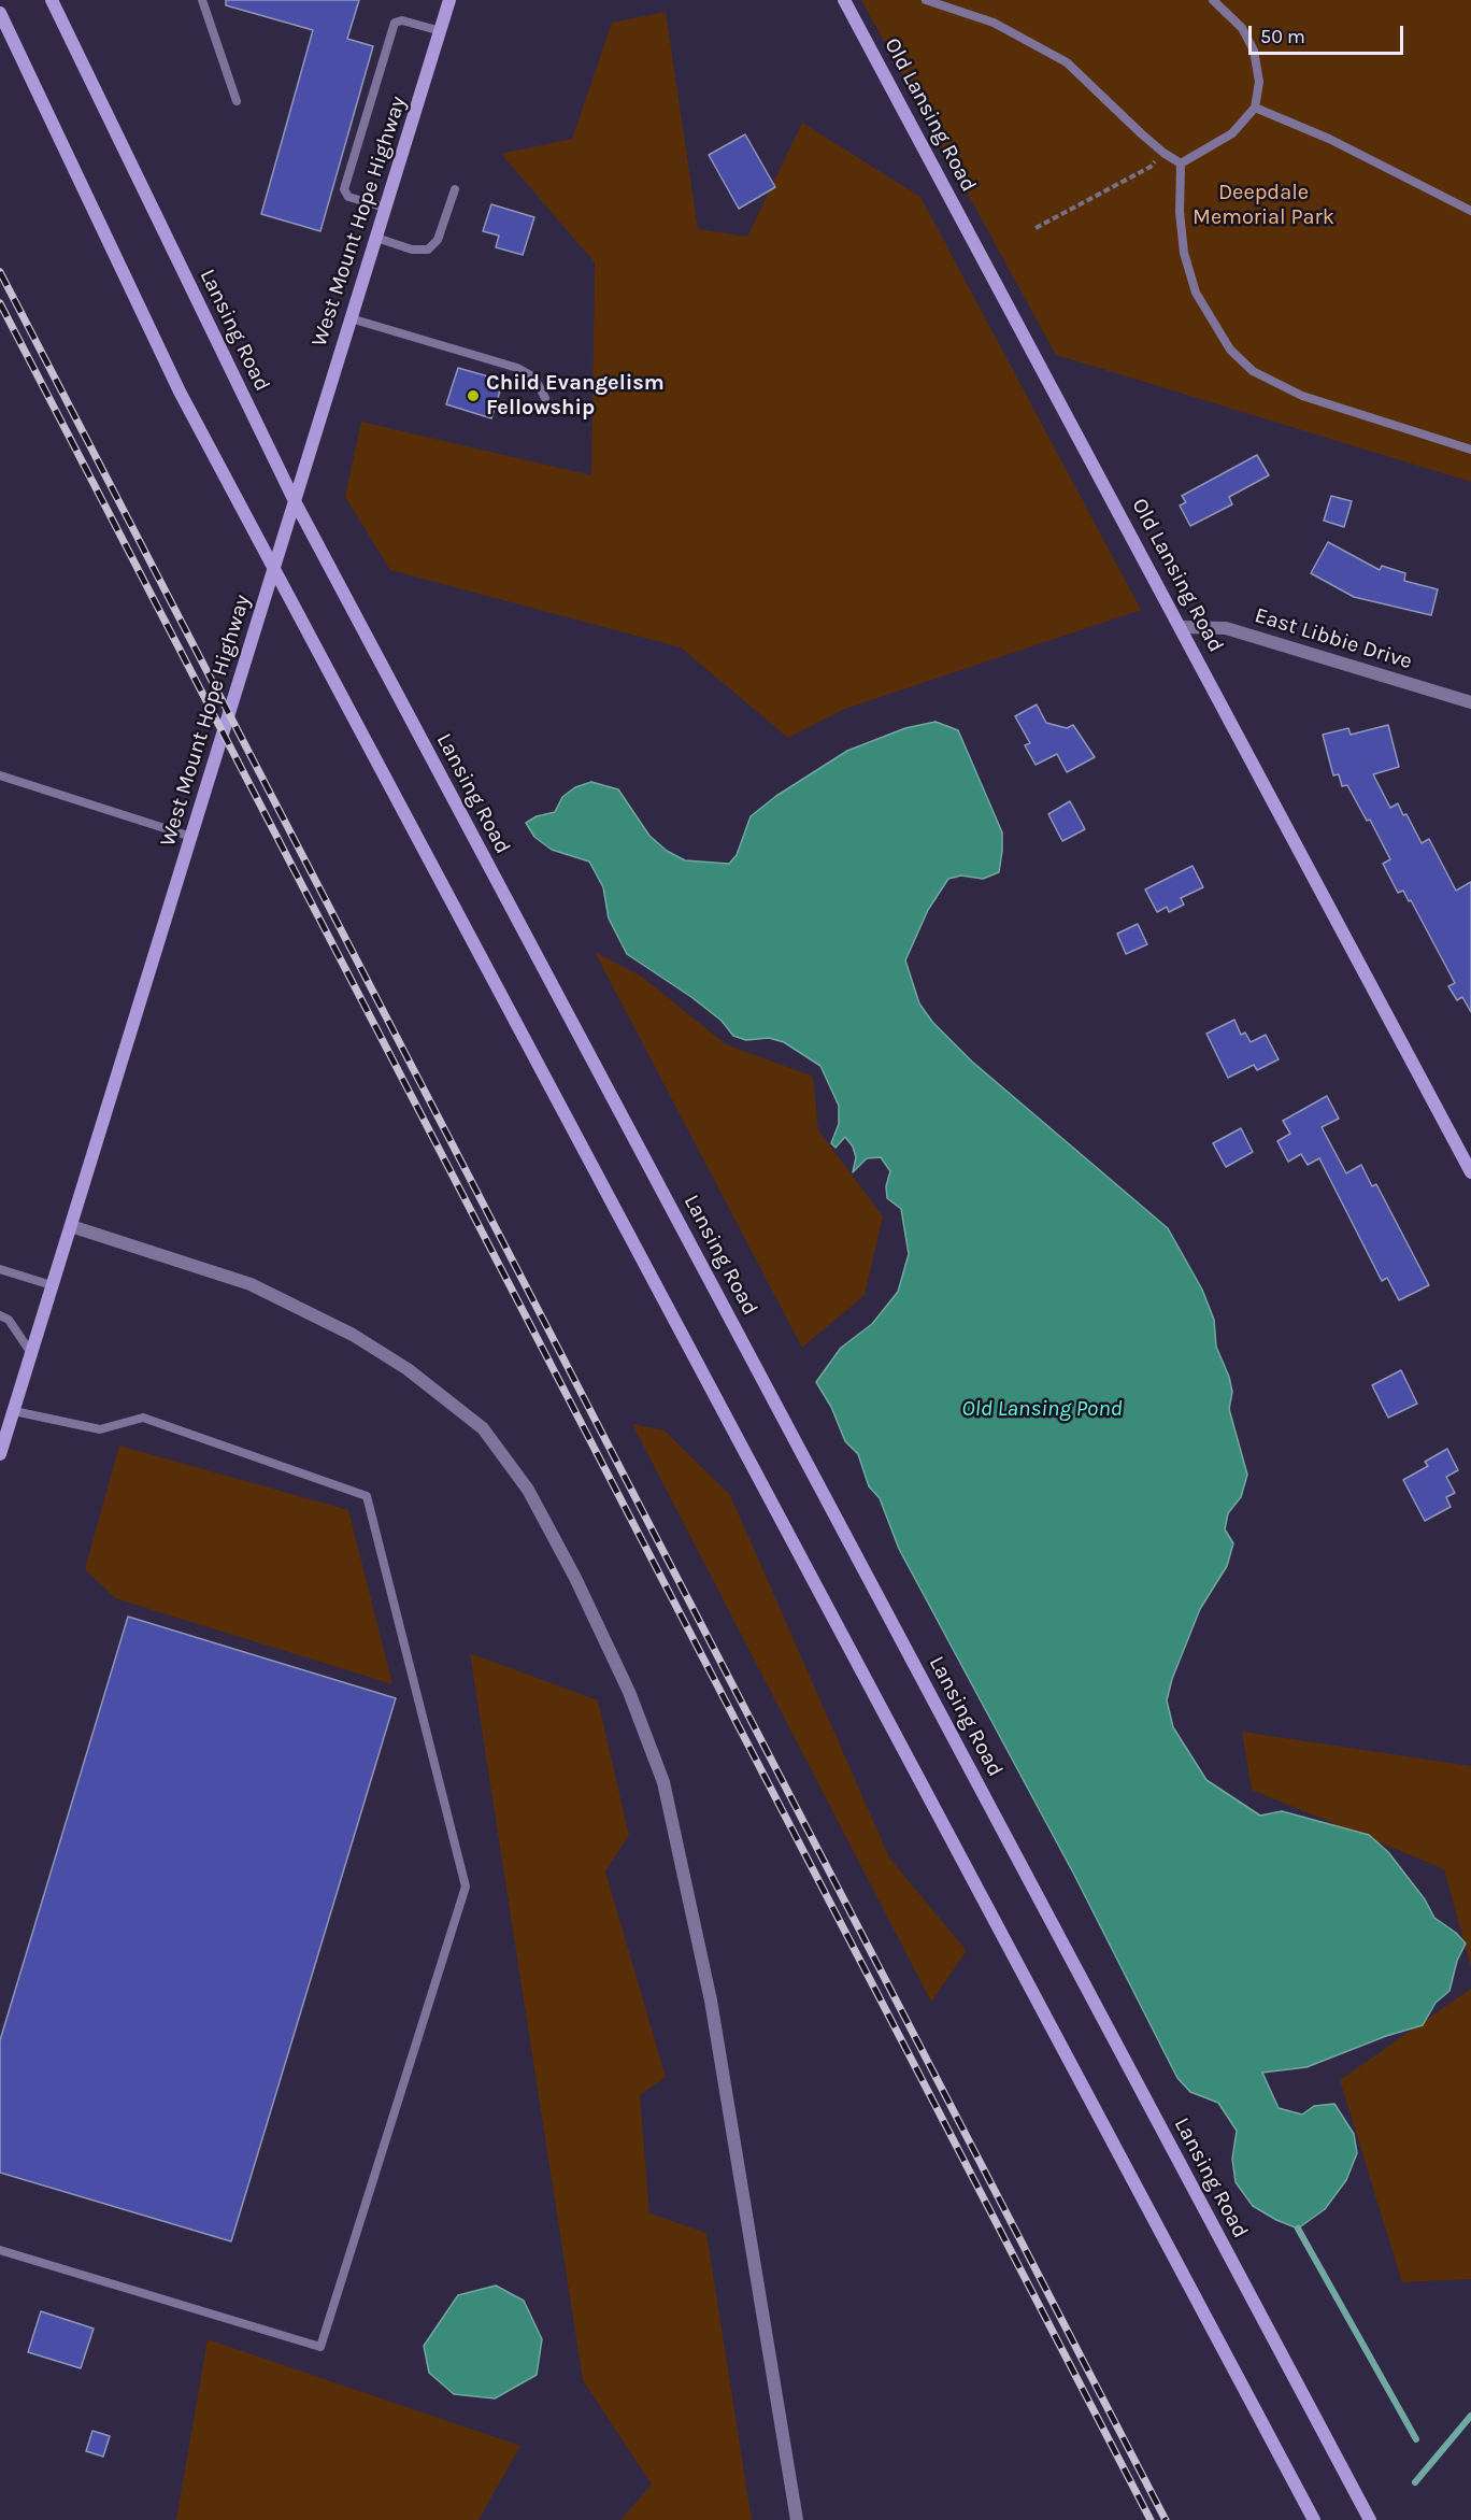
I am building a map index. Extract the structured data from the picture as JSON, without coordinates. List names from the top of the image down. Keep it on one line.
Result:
{"streets":{"main road":["Old Lansing Road","West Mount Hope Highway","Lansing Road"],"street":["East Libbie Drive"]},"crossings":[["Old Lansing Road","East Libbie Drive"],["West Mount Hope Highway","Lansing Road"]],"water":["Old Lansing Pond"],"parks":["Deepdale Memorial Park"],"places":["Child Evangelism Fellowship"],"scale_bar":"50 m"}
